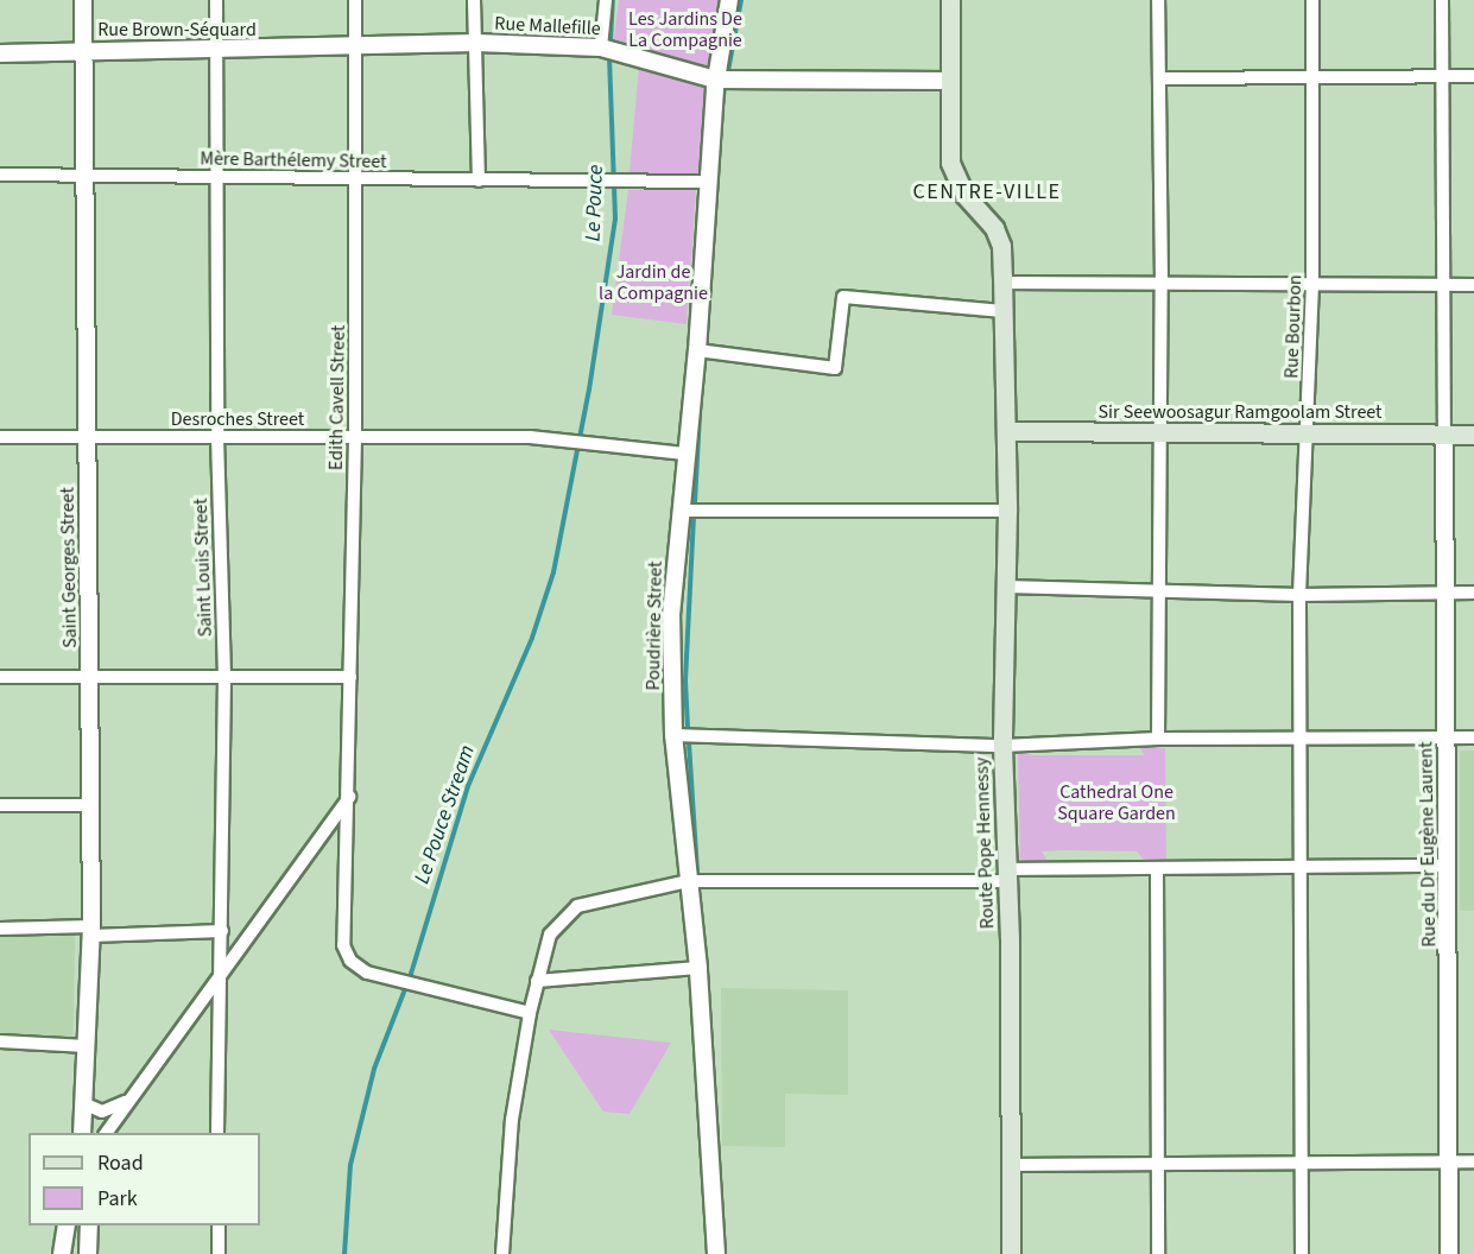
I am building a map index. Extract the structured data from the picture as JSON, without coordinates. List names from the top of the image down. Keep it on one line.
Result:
{"streets":{"main road":["Sir Seewoosagur Ramgoolam Street","Route Pope Hennessy"],"street":["Rue Mallefille","Rue Brown-Séquard","Mère Barthélemy Street","Rue Bourbon","Edith Cavell Street","Desroches Street","Saint Georges Street","Saint Louis Street","Poudrière Street","Rue du Dr Eugène Laurent"]},"crossings":[["Rue Mallefille","Rue Brown-Séquard"],["Rue Mallefille","Edith Cavell Street"],["Rue Mallefille","Poudrière Street"],["Rue Mallefille","Route Pope Hennessy"],["Rue Brown-Séquard","Edith Cavell Street"],["Rue Brown-Séquard","Saint Georges Street"],["Rue Brown-Séquard","Saint Louis Street"],["Mère Barthélemy Street","Edith Cavell Street"],["Mère Barthélemy Street","Saint Georges Street"],["Mère Barthélemy Street","Saint Louis Street"],["Mère Barthélemy Street","Poudrière Street"],["Rue Bourbon","Sir Seewoosagur Ramgoolam Street"],["Edith Cavell Street","Desroches Street"],["Sir Seewoosagur Ramgoolam Street","Route Pope Hennessy"],["Sir Seewoosagur Ramgoolam Street","Rue du Dr Eugène Laurent"],["Desroches Street","Saint Georges Street"],["Desroches Street","Saint Louis Street"],["Desroches Street","Poudrière Street"]],"districts":["CENTRE-VILLE"],"water":["Le Pouce","Le Pouce Stream"],"parks":["Les Jardins De La Compagnie","Jardin de la Compagnie","Cathedral One Square Garden"],"legend":["Road","Park"]}
